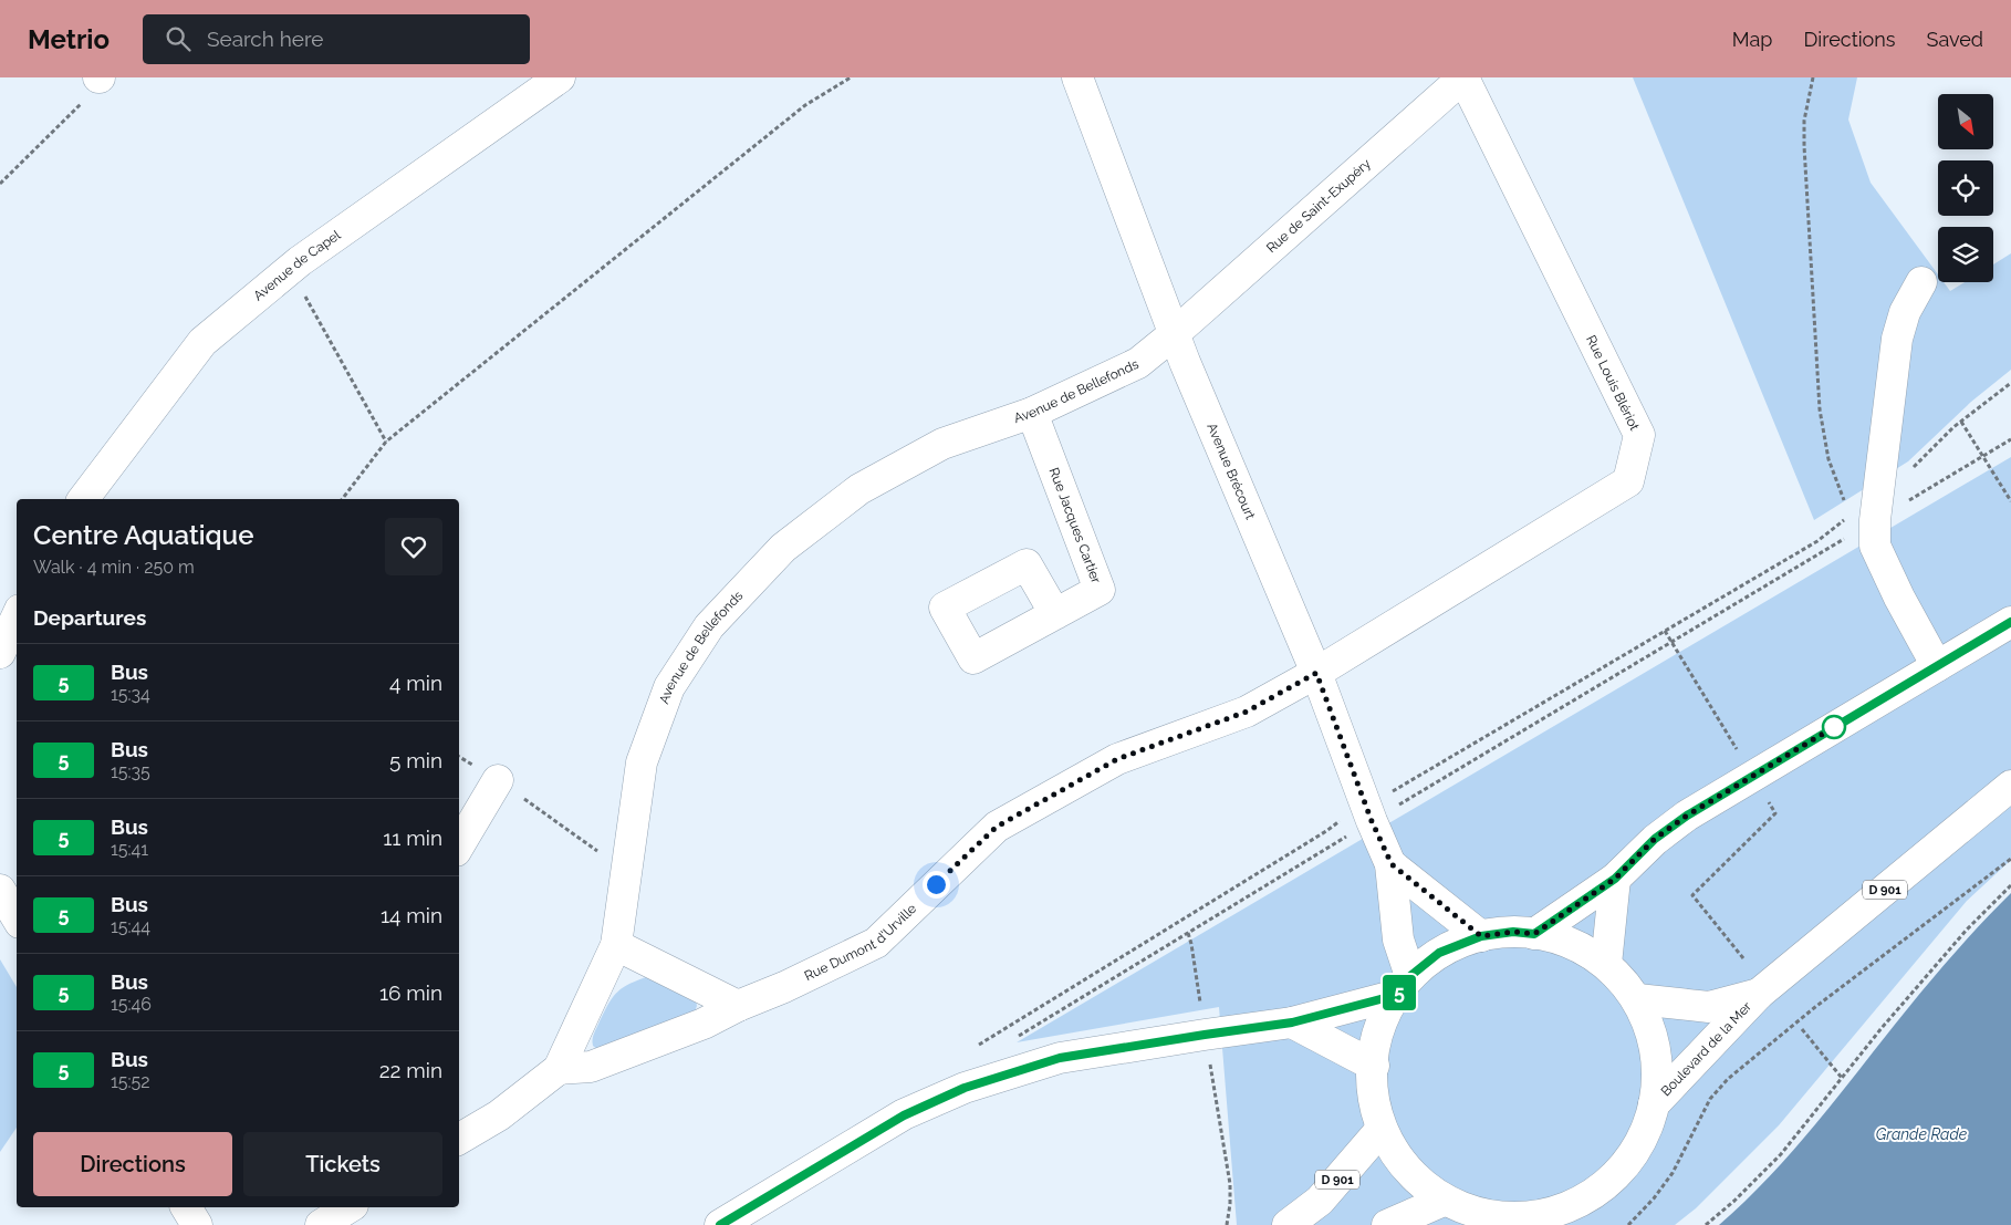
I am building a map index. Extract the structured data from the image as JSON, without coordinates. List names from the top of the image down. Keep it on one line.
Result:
{"streets":{"street":["Rue de Saint-Exupéry","Avenue de Capel","Rue Louis Blériot","Avenue de Bellefonds","Avenue Brécourt","Rue Jacques Cartier","D 901","Rue Dumont d'Urville","Boulevard de la Mer"]},"crossings":[["Rue de Saint-Exupéry","Rue Louis Blériot"],["Rue de Saint-Exupéry","Avenue de Bellefonds"],["Rue de Saint-Exupéry","Avenue Brécourt"],["Rue Louis Blériot","Avenue Brécourt"],["Rue Louis Blériot","Rue Dumont d'Urville"],["Avenue de Bellefonds","Avenue Brécourt"],["Avenue de Bellefonds","Rue Jacques Cartier"],["Avenue de Bellefonds","Rue Dumont d'Urville"],["Avenue Brécourt","Rue Dumont d'Urville"]],"water":["Grande Rade"],"lines":["bus line 5"],"north":"bottom right","page":{"header":"Metrio","search":"Search here","nav":["Map","Directions","Saved"],"on_map":"5","heading":[["Centre Aquatique","Walk · 4 min · 250 m"],"Departures"],"list":[{"mark":"5","name":"Bus","note":"15:34","value":"4 min"},{"mark":"5","name":"Bus","note":"15:35","value":"5 min"},{"mark":"5","name":"Bus","note":"15:41","value":"11 min"},{"mark":"5","name":"Bus","note":"15:44","value":"14 min"},{"mark":"5","name":"Bus","note":"15:46","value":"16 min"},{"mark":"5","name":"Bus","note":"15:52","value":"22 min"}],"buttons":["Directions","Tickets"]}}
